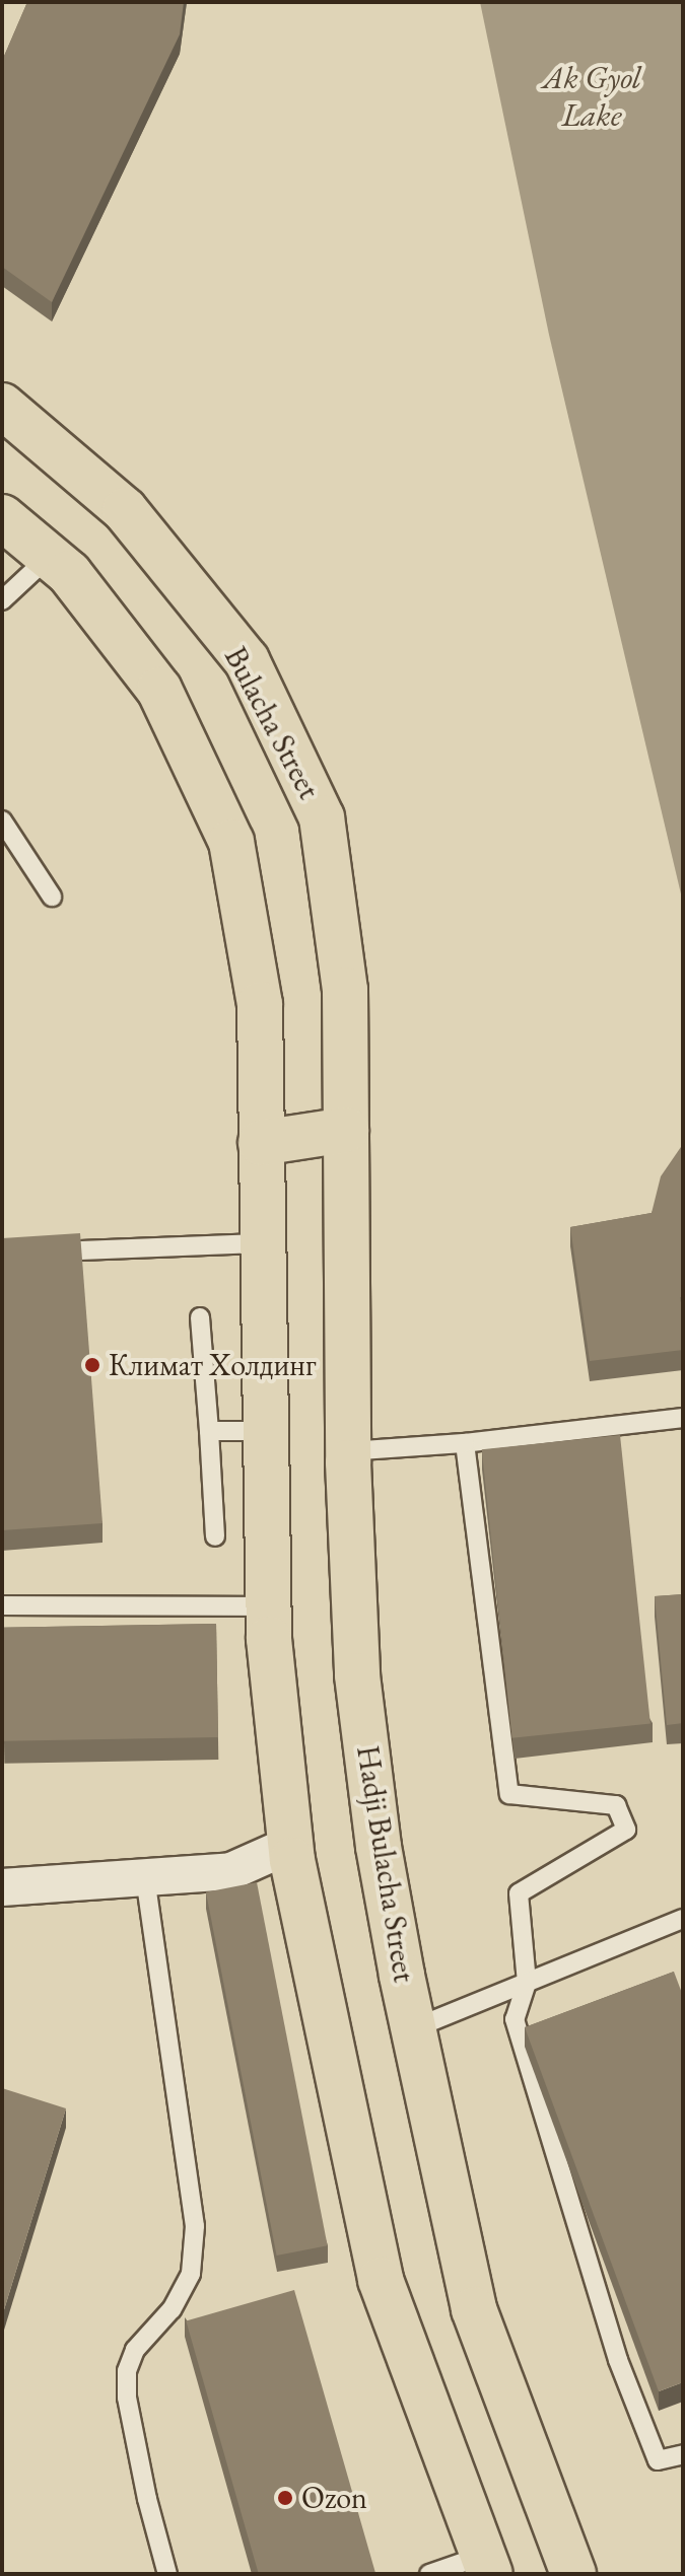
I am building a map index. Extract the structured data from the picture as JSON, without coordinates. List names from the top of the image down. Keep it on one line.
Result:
{"streets":{"main road":["Bulacha Street","Hadji Bulacha Street"]},"crossings":[["Bulacha Street","Hadji Bulacha Street"]],"water":["Ak Gyol Lake"],"places":["Климат Холдинг","Ozon"]}
